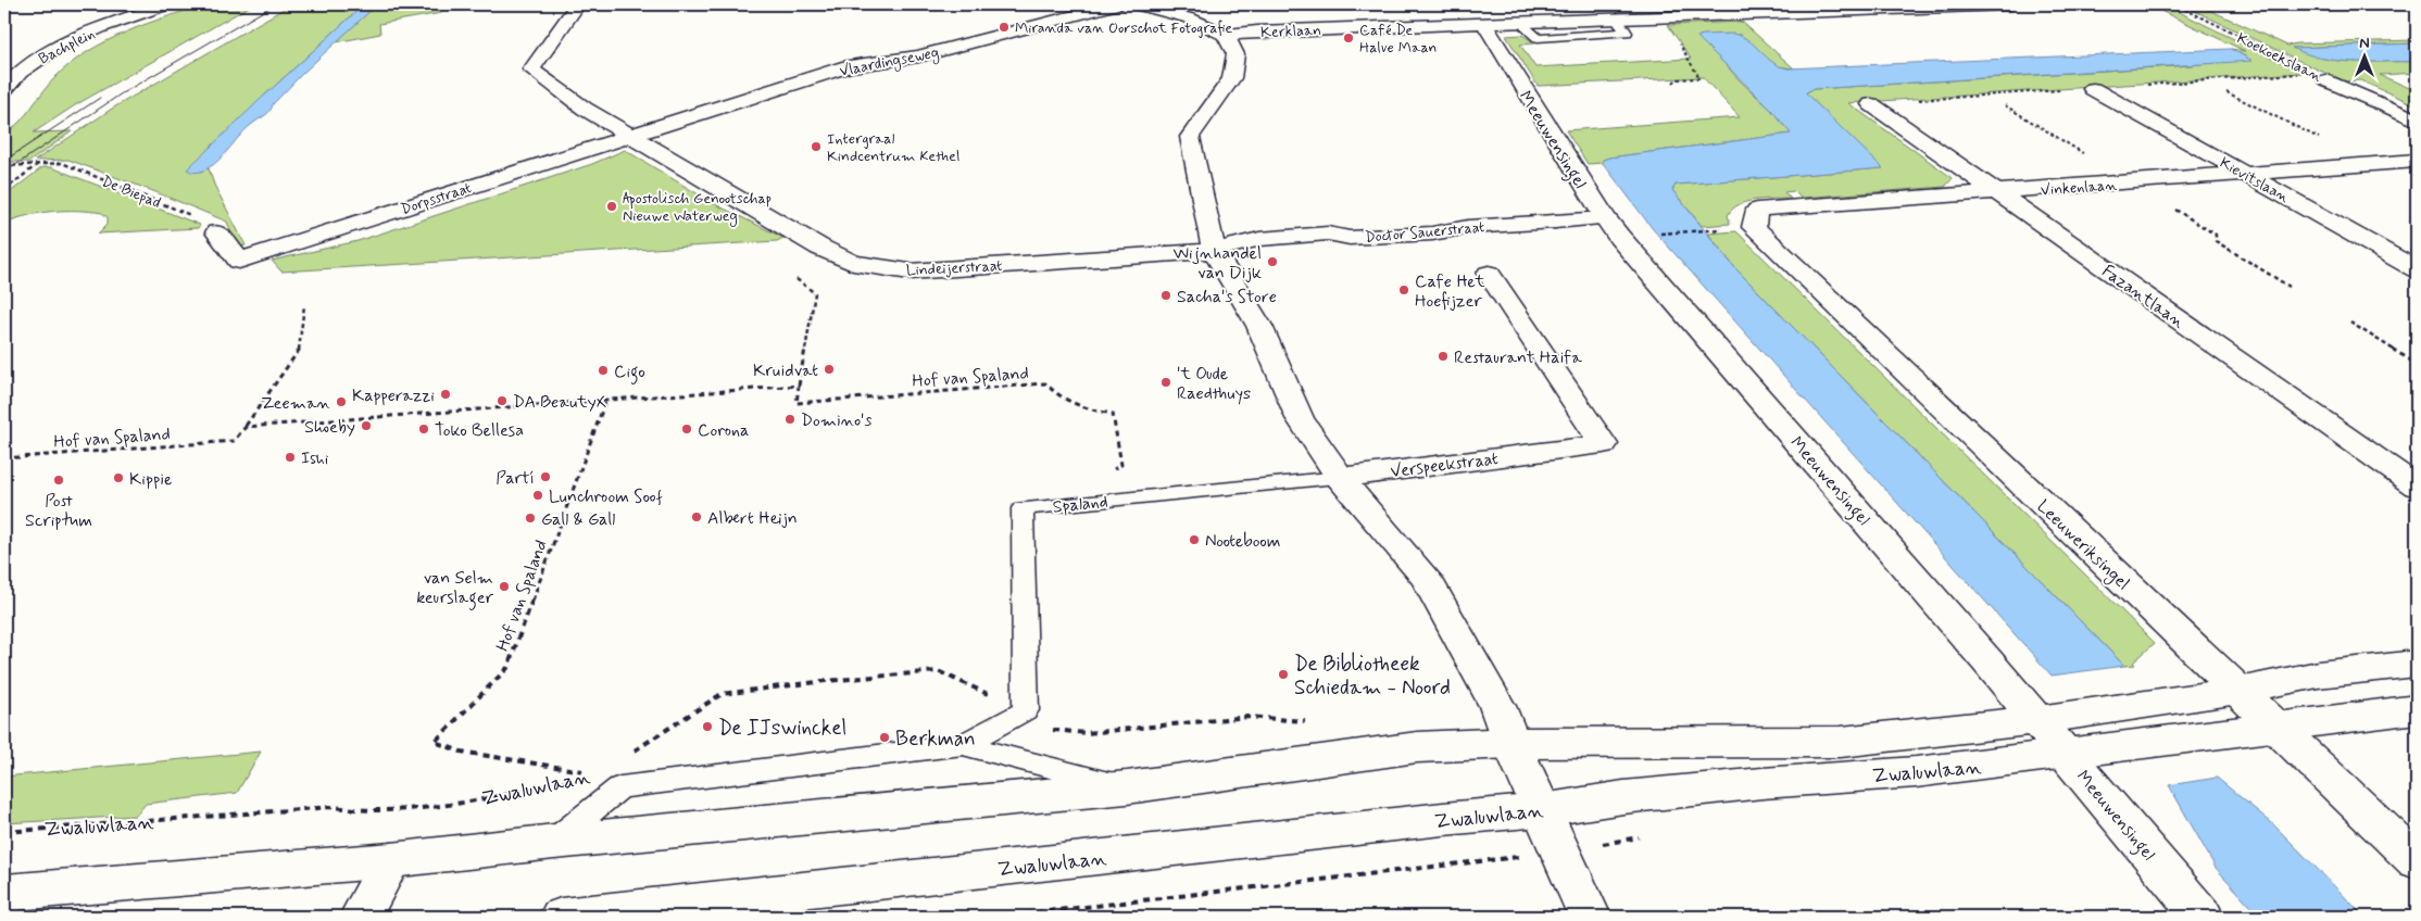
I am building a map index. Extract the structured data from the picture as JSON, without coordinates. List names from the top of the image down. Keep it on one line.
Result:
{"streets":{"street":["Kerklaan","Bachplein","Koekoekslaan","Vlaardingseweg","Meeuwensingel","Kievitslaan","Vinkenlaan","Dorpsstraat","Doctor Sauerstraat","Lindeijerstraat","Fazantlaan","Verspeekstraat","Leeuweriksingel","Zwaluwlaan"],"lane":["Spaland"],"path":["De Biepad","Hof van Spaland"]},"crossings":[["Kerklaan","Meeuwensingel"],["Vlaardingseweg","Dorpsstraat"],["Vlaardingseweg","Lindeijerstraat"],["Meeuwensingel","Doctor Sauerstraat"],["Meeuwensingel","Zwaluwlaan"],["Kievitslaan","Vinkenlaan"],["Vinkenlaan","Fazantlaan"],["Vinkenlaan","Leeuweriksingel"],["De Biepad","Dorpsstraat"],["Dorpsstraat","Lindeijerstraat"],["Doctor Sauerstraat","Lindeijerstraat"],["Hof van Spaland","Spaland"],["Hof van Spaland","Zwaluwlaan"],["Verspeekstraat","Spaland"],["Leeuweriksingel","Zwaluwlaan"]],"places":["Miranda van Oorschot Fotografie","Café De Halve Maan","Intergraal Kindcentrum Kethel","Apostolisch Genootschap Nieuwe Waterweg","Wijnhandel van Dijk","Cafe Het Hoefijzer","Sacha's Store","Restaurant Haifa","Kruidvat","Cigo","'t Oude Raedthuys","Kapperazzi","DA BeautyX","Zeeman","Domino's","Shoeby","Toko Bellesa","Corona","Ishi","Partí","Kippie","Post Scriptum","Lunchroom Soof","Albert Heijn","Gall & Gall","Nooteboom","van Selm keurslager","De Bibliotheek Schiedam - Noord","De IJswinckel","Berkman"],"north":"top"}
